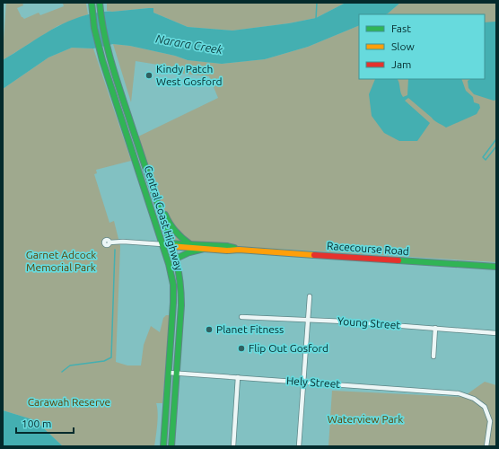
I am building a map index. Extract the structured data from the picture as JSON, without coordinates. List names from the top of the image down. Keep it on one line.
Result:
{"streets":{"main road":["Central Coast Highway","Racecourse Road"],"street":["Young Street","Hely Street"]},"crossings":[["Central Coast Highway","Racecourse Road"],["Central Coast Highway","Hely Street"]],"water":["Narara Creek"],"parks":["Garnet Adcock Memorial Park","Carawah Reserve","Waterview Park"],"places":["Kindy Patch West Gosford","Planet Fitness","Flip Out Gosford"],"legend":["Fast","Slow","Jam"],"scale_bar":"100 m"}
